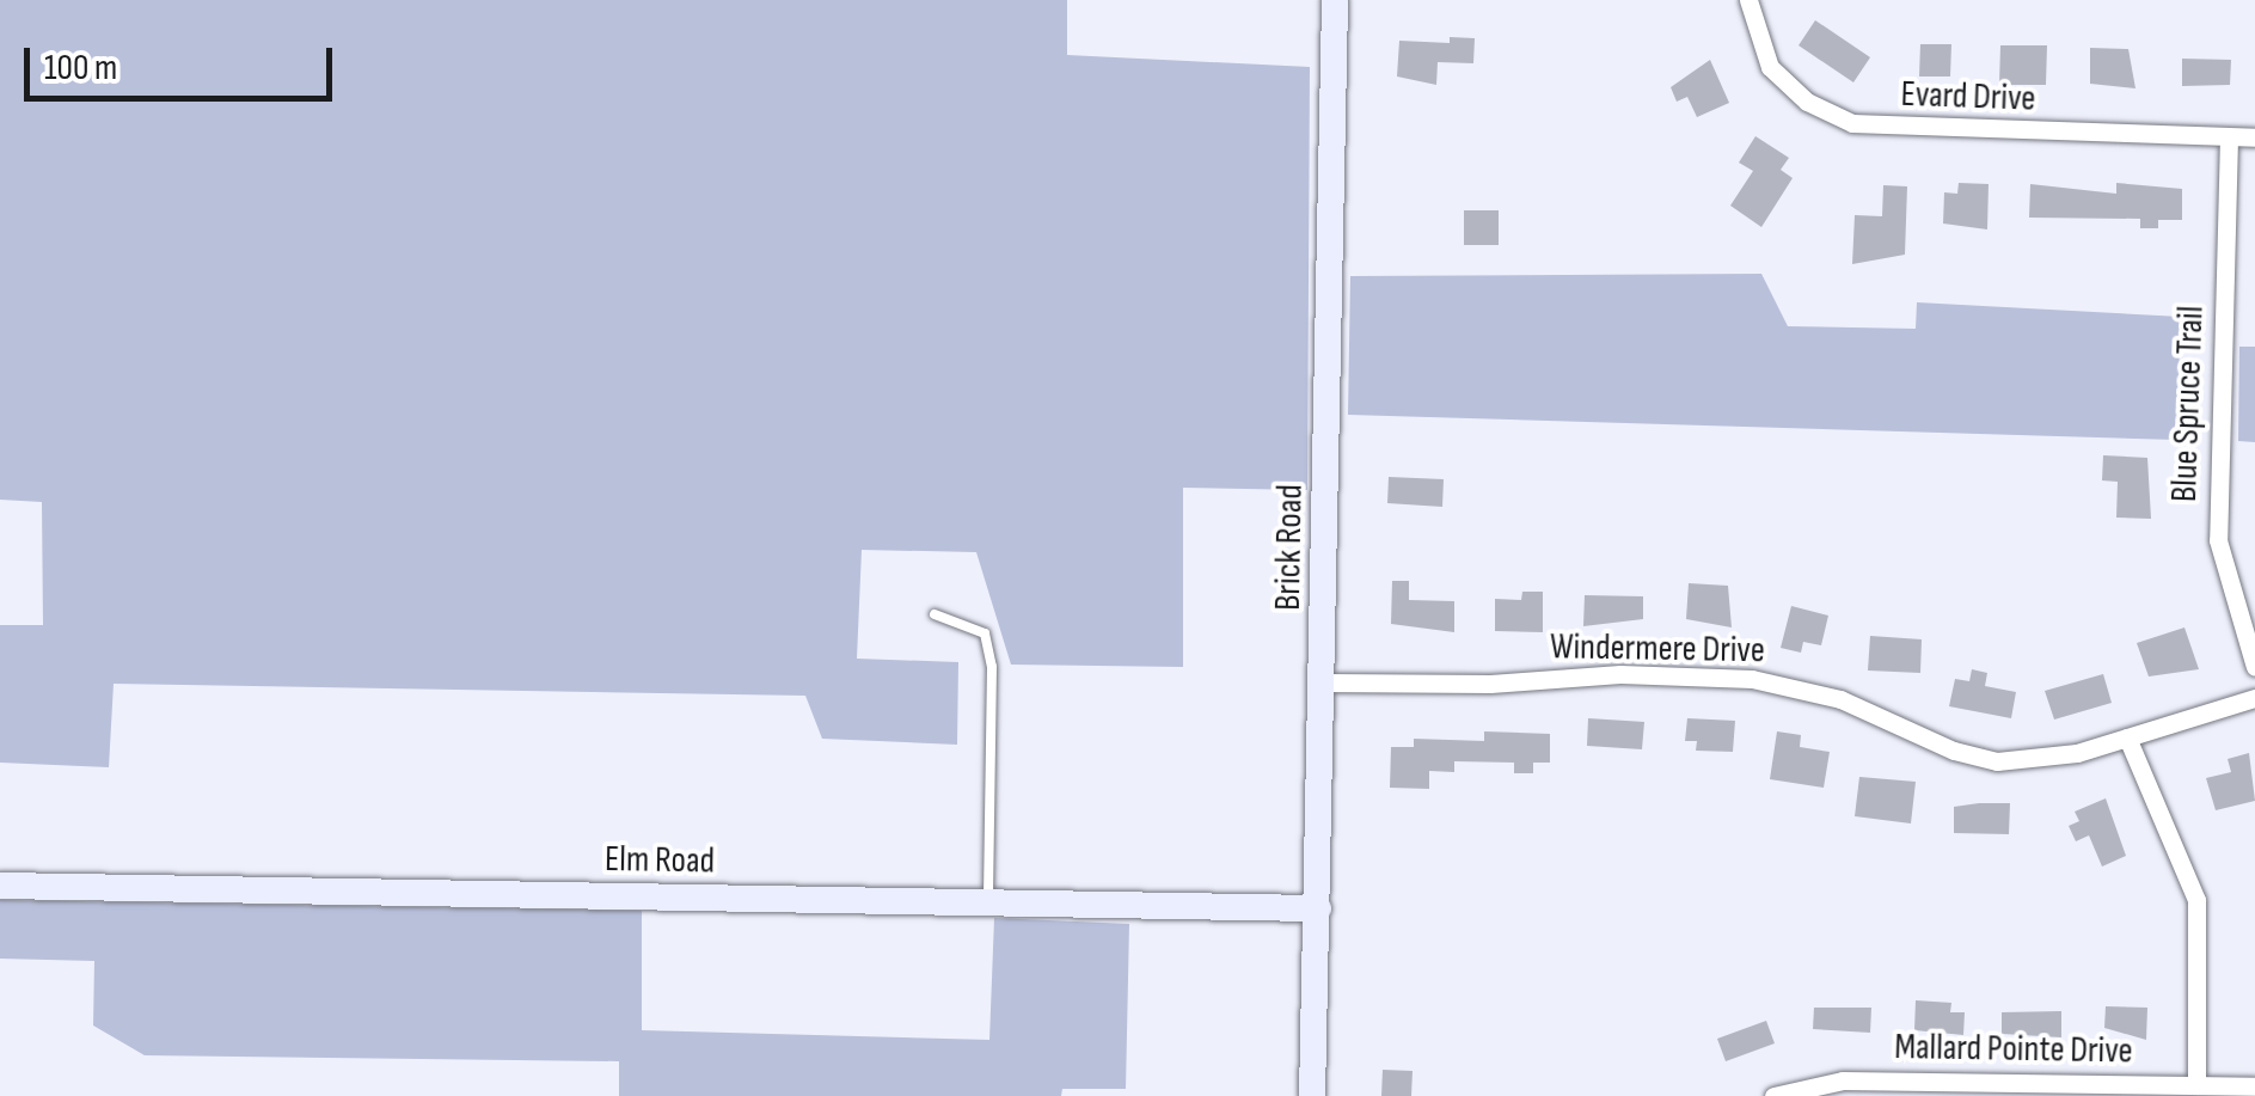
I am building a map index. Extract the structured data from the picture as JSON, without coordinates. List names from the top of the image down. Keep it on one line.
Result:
{"streets":{"street":["Evard Drive","Blue Spruce Trail","Brick Road","Windermere Drive","Elm Road","Mallard Pointe Drive"]},"crossings":[["Evard Drive","Blue Spruce Trail"],["Brick Road","Windermere Drive"],["Brick Road","Elm Road"]],"scale_bar":"100 m"}
